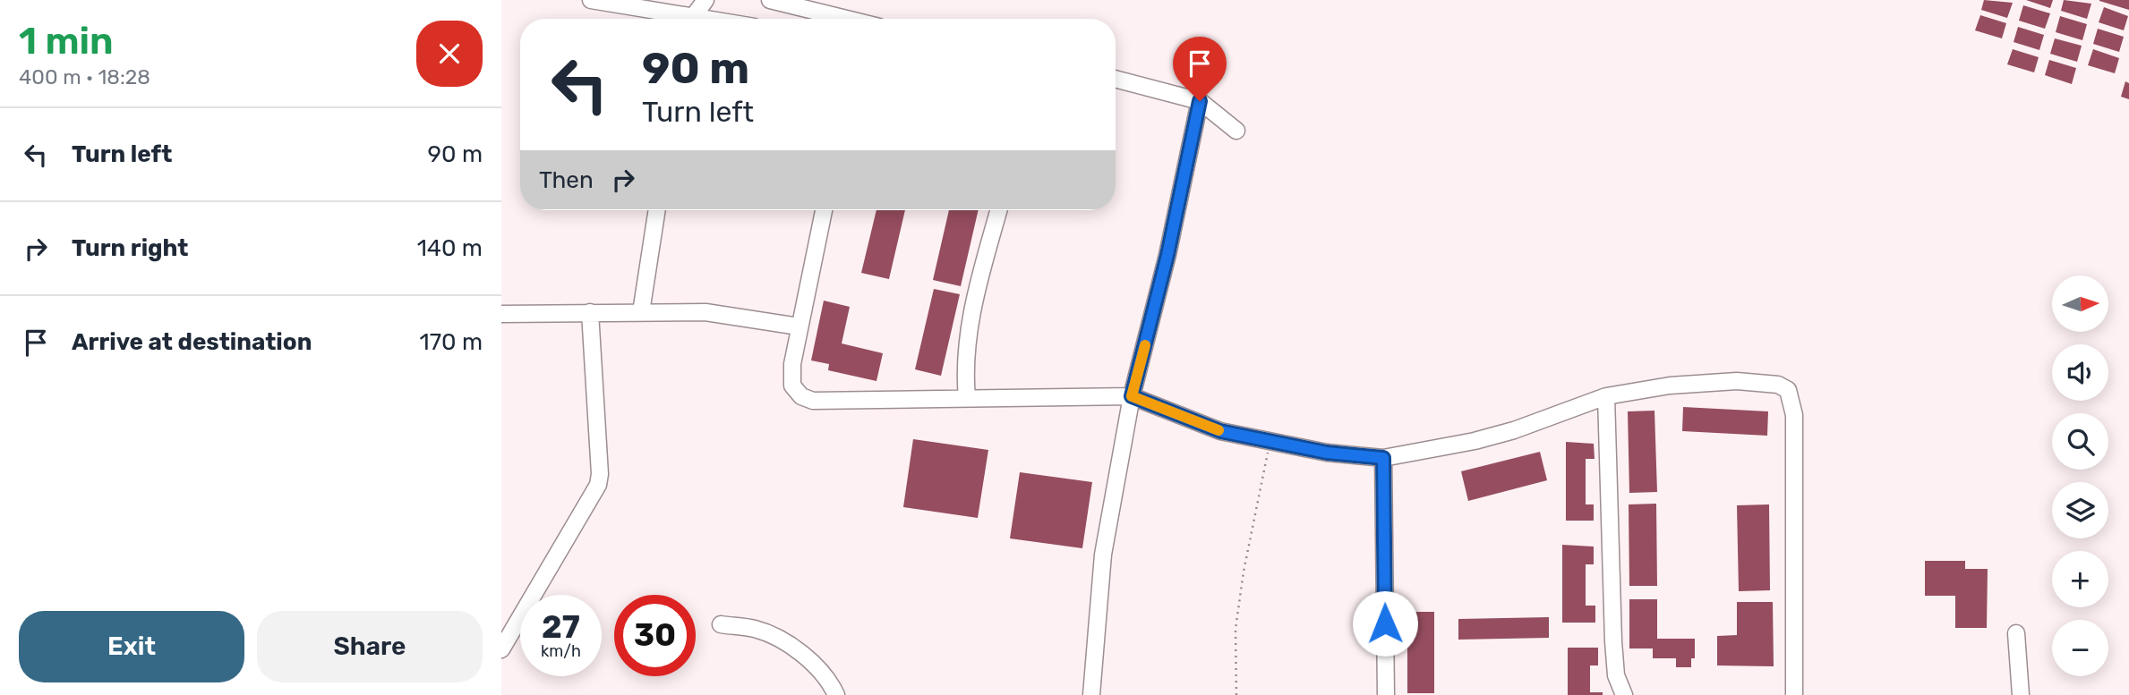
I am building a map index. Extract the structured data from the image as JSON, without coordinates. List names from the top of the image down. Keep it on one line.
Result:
{"north":"right","page":{"heading":["1 min","400 m · 18:28"],"turn":["90 m","Turn left"],"list":[{"name":"Turn left","value":"90 m"},{"name":"Turn right","value":"140 m"},{"name":"Arrive at destination","value":"170 m"}],"then":"Then","map_buttons":["+","−"],"speed":"27 km/h","limit":"30","buttons":["Exit","Share"]}}
